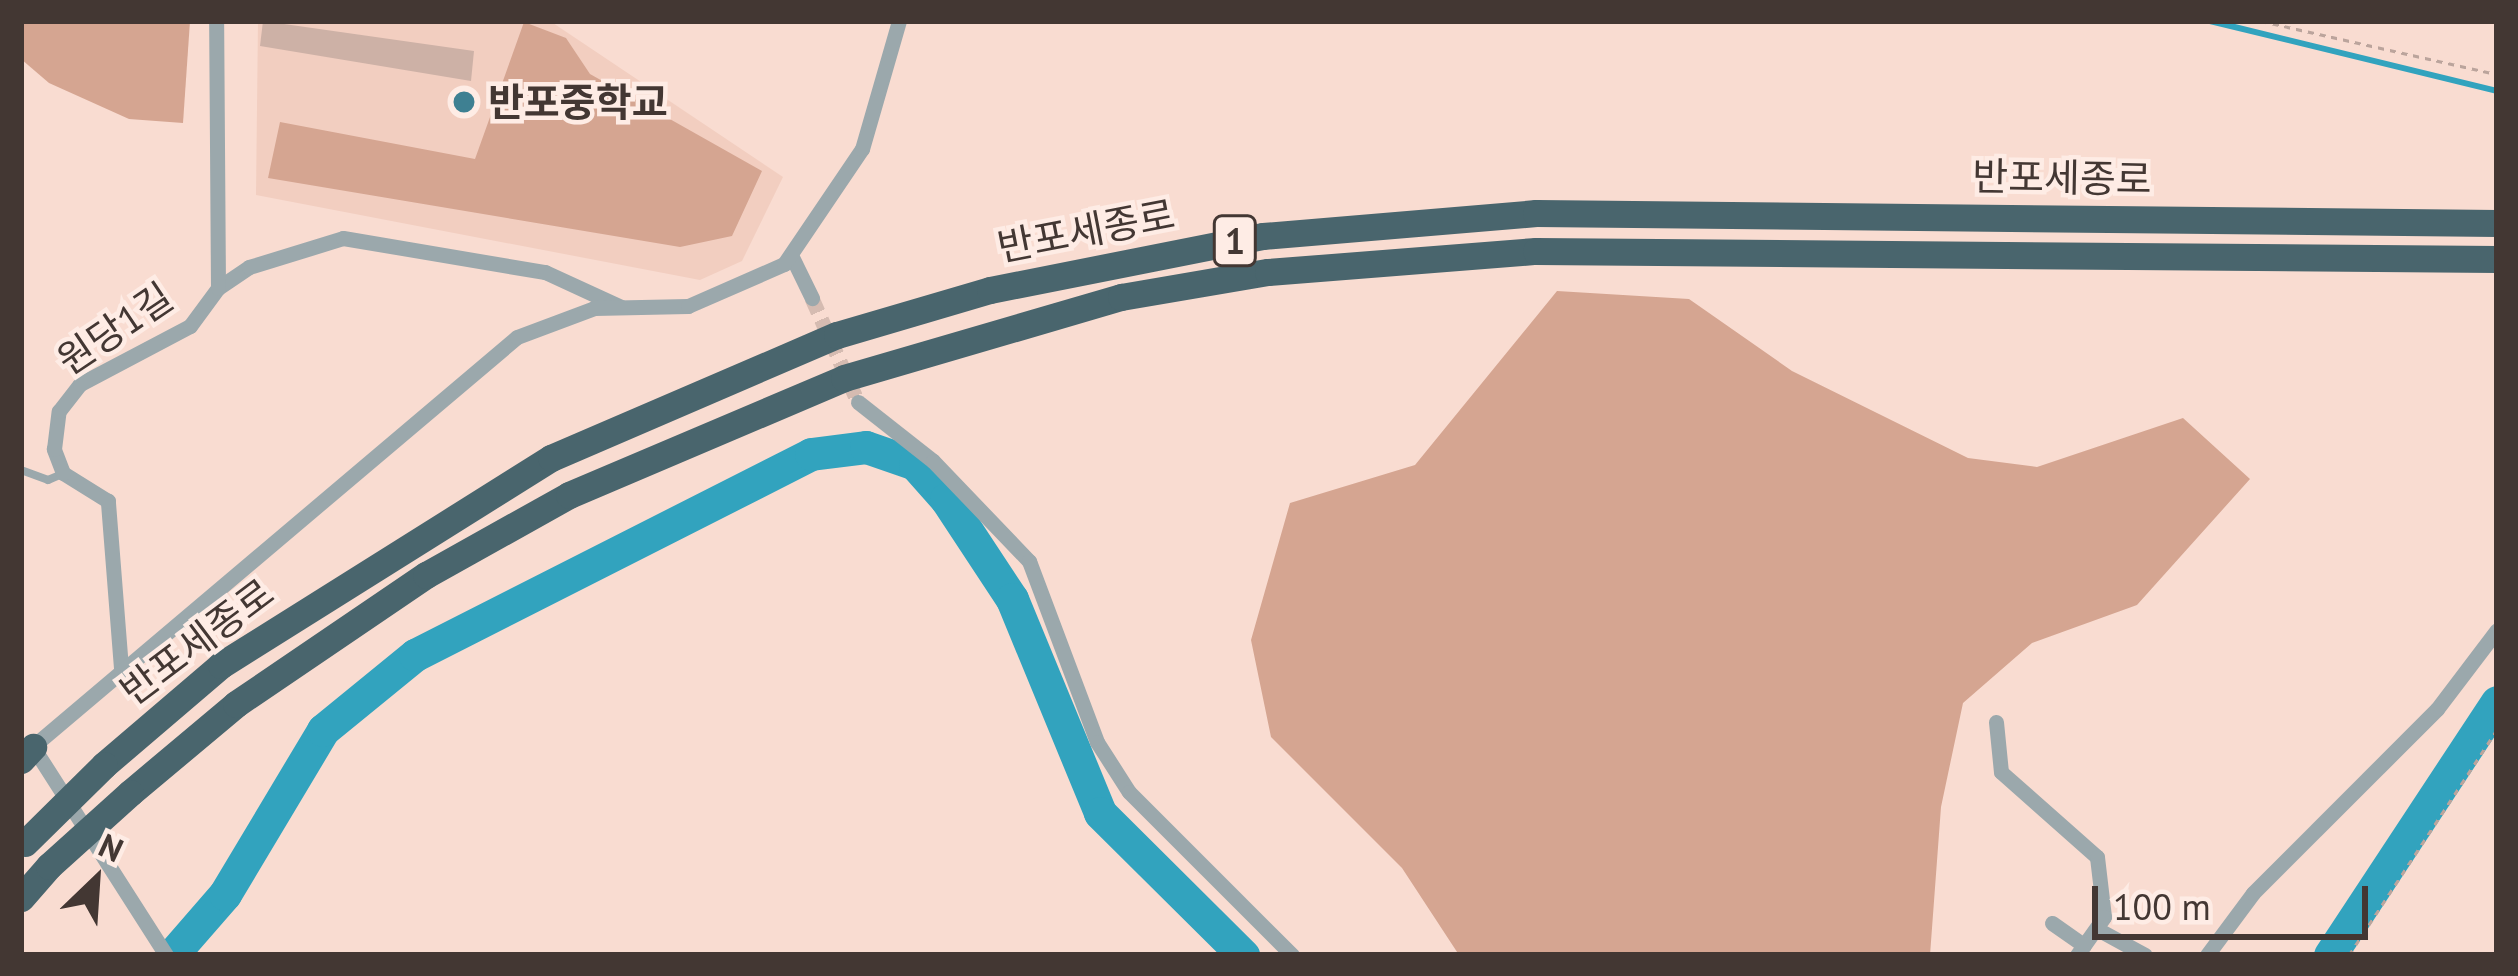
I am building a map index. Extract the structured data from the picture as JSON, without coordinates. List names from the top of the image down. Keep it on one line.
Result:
{"streets":{"highway":["반포세종로","1"],"street":["원당1길"]},"places":["반포중학교"],"scale_bar":"100 m","north":"top right"}
